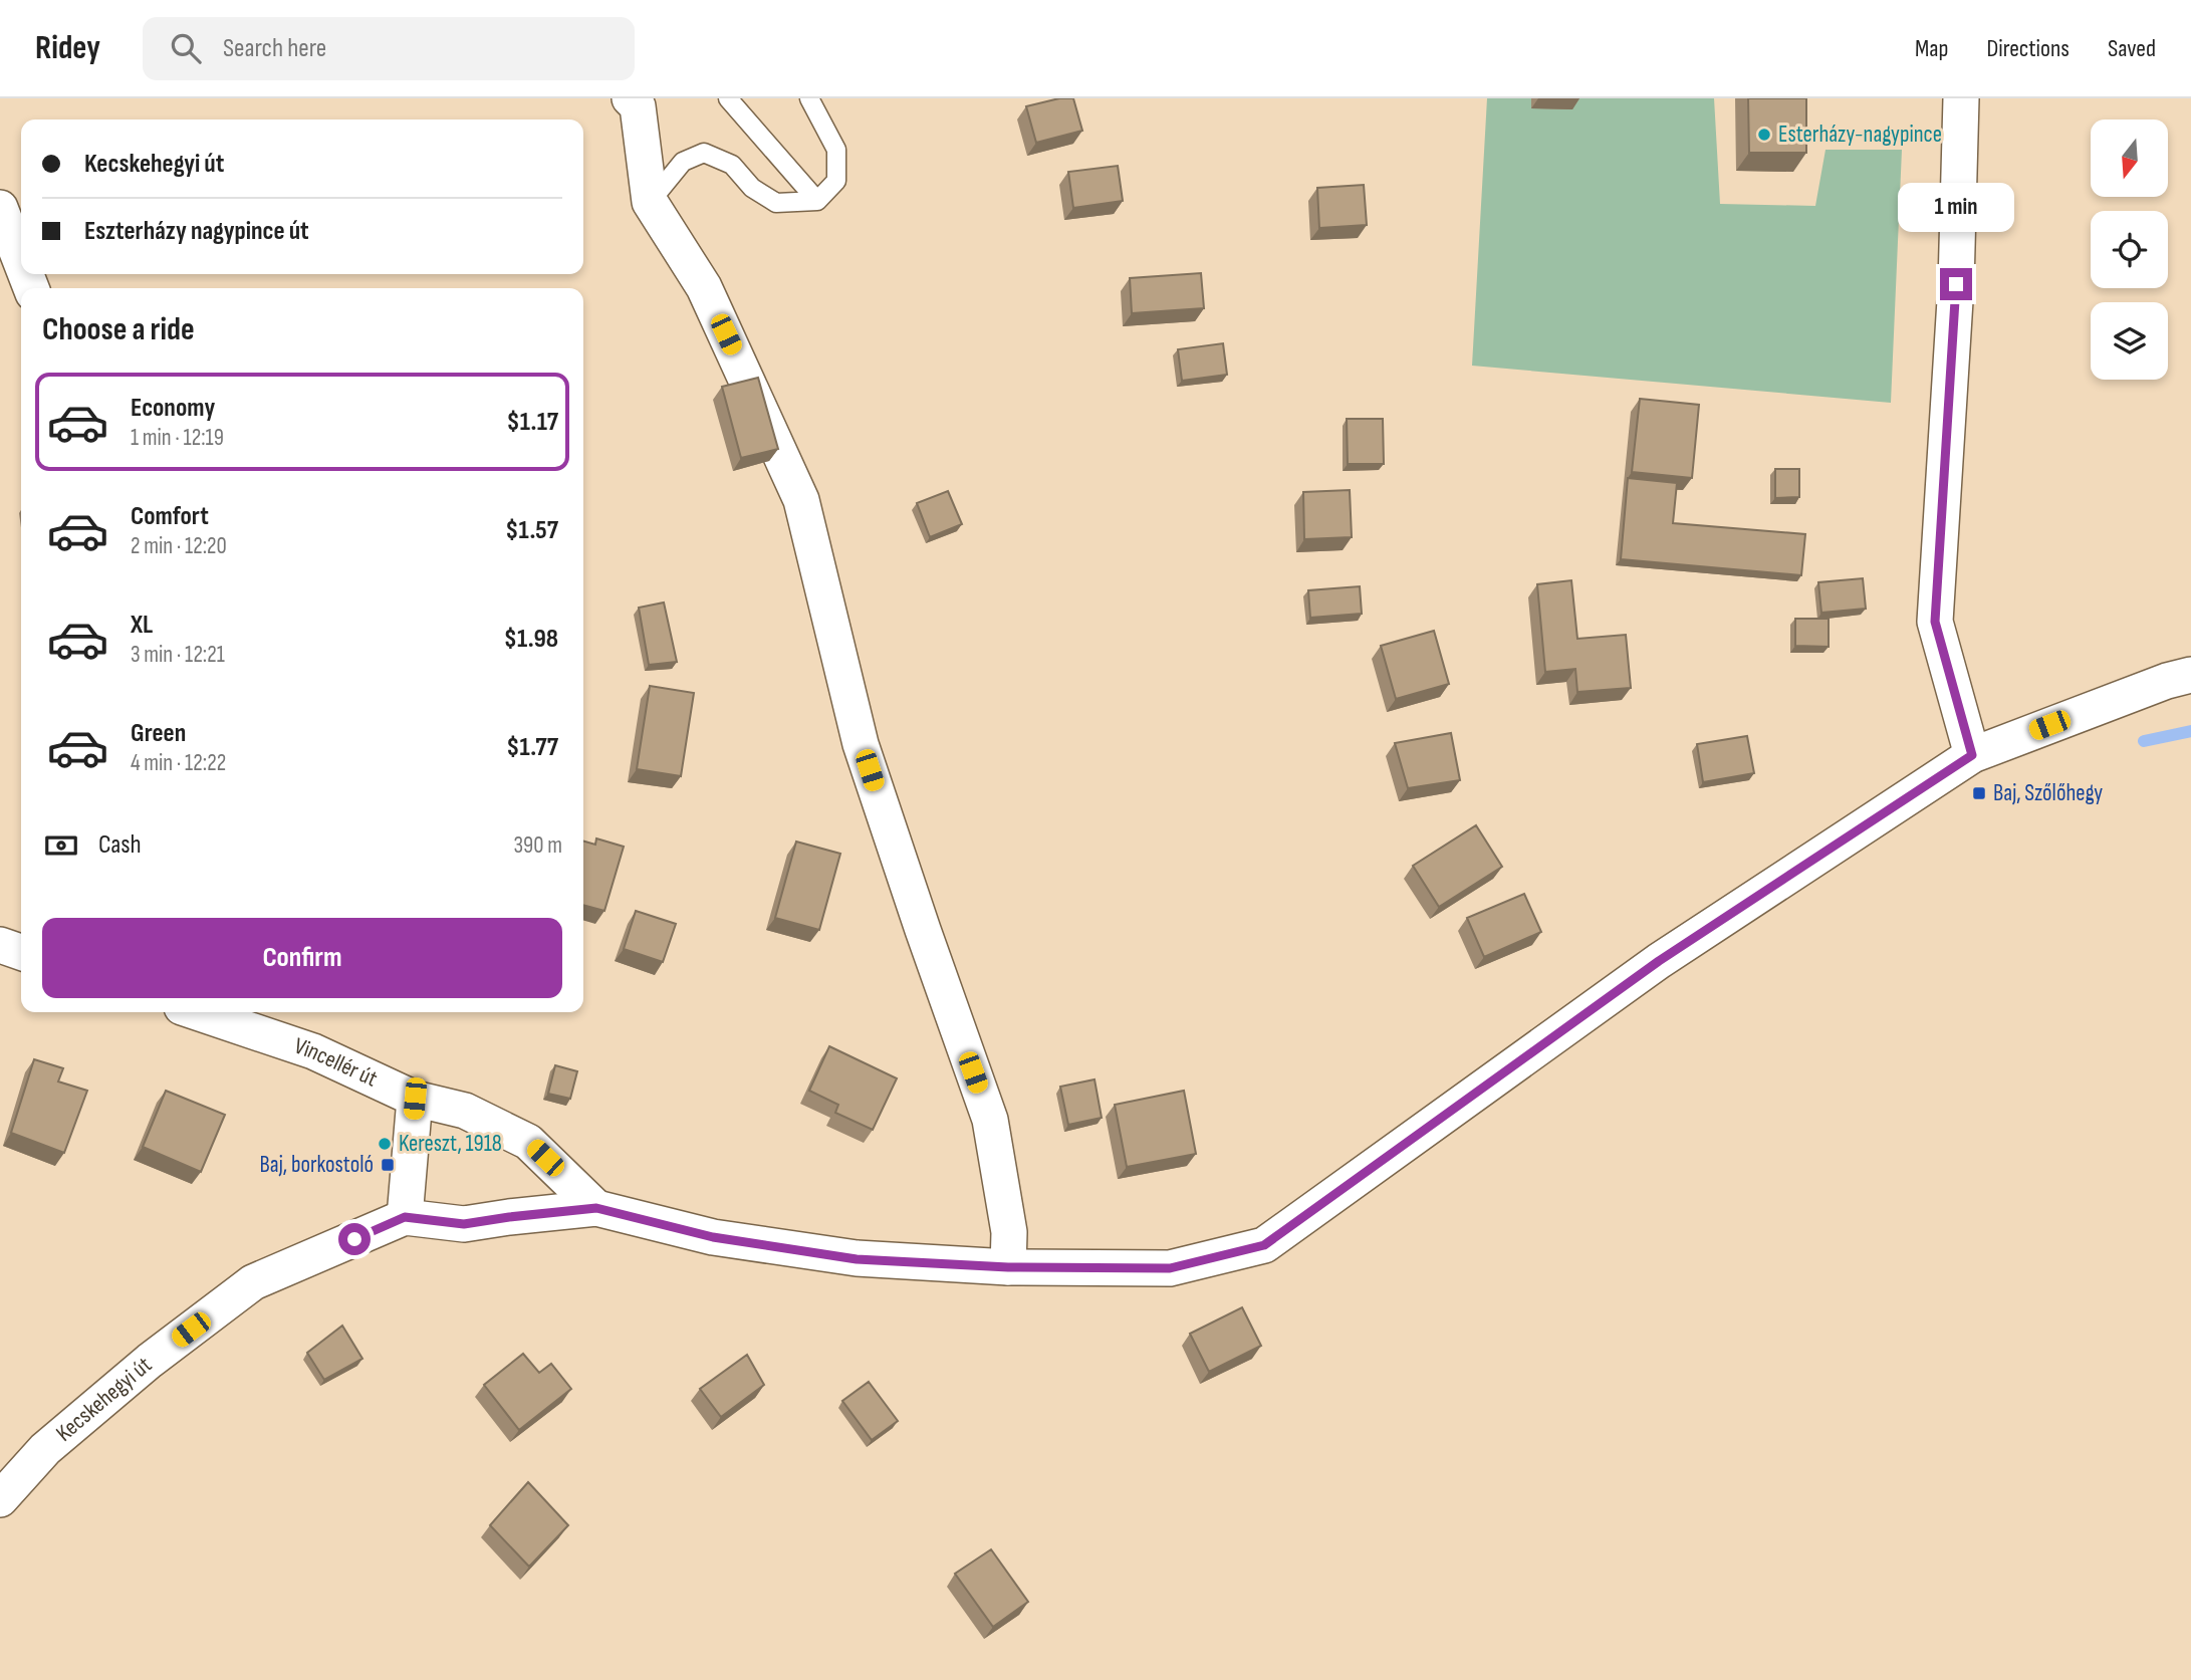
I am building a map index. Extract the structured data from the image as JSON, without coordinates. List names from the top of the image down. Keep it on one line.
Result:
{"streets":{"street":["Vincellér út","Kecskehegyi út"]},"places":{"other":["Esterházy-nagypince","Kereszt, 1918"],"transit":["Baj, Szőlőhegy","Baj, borkostoló"]},"north":"bottom","page":{"header":"Ridey","search":"Search here","nav":["Map","Directions","Saved"],"banner":["Kecskehegyi út","Eszterházy nagypince út"],"bubble":"1 min","heading":"Choose a ride","list":[{"name":"Economy","note":"1 min · 12:19","value":"$1.17"},{"name":"Comfort","note":"2 min · 12:20","value":"$1.57"},{"name":"XL","note":"3 min · 12:21","value":"$1.98"},{"name":"Green","note":"4 min · 12:22","value":"$1.77"}],"pay":["Cash","390 m"],"buttons":"Confirm"}}
